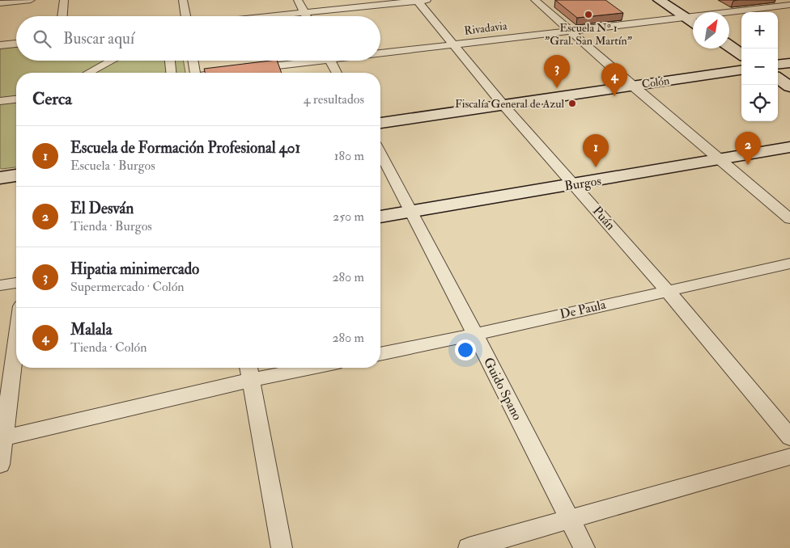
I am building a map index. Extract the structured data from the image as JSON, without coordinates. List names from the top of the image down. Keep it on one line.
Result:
{"streets":{"main road":["Colón","Burgos"],"street":["Rivadavia","Puán","De Paula","Guido Spano"]},"crossings":[["Rivadavia","Puán"],["Colón","Puán"],["Burgos","Puán"],["Burgos","Guido Spano"],["Puán","De Paula"],["De Paula","Guido Spano"]],"places":["Escuela Nº 1 \"Gral. San Martín\"","Fiscalía General de Azul"],"north":"top right","page":{"map_buttons":["+","−"],"search":"Buscar aquí","pins":["3","4","2","1"],"heading":["Cerca","4 resultados"],"list":[{"mark":"1","name":"Escuela de Formación Profesional 401","note":"Escuela · Burgos","value":"180 m"},{"mark":"2","name":"El Desván","note":"Tienda · Burgos","value":"250 m"},{"mark":"3","name":"Hipatia minimercado","note":"Supermercado · Colón","value":"280 m"},{"mark":"4","name":"Malala","note":"Tienda · Colón","value":"280 m"}]}}
